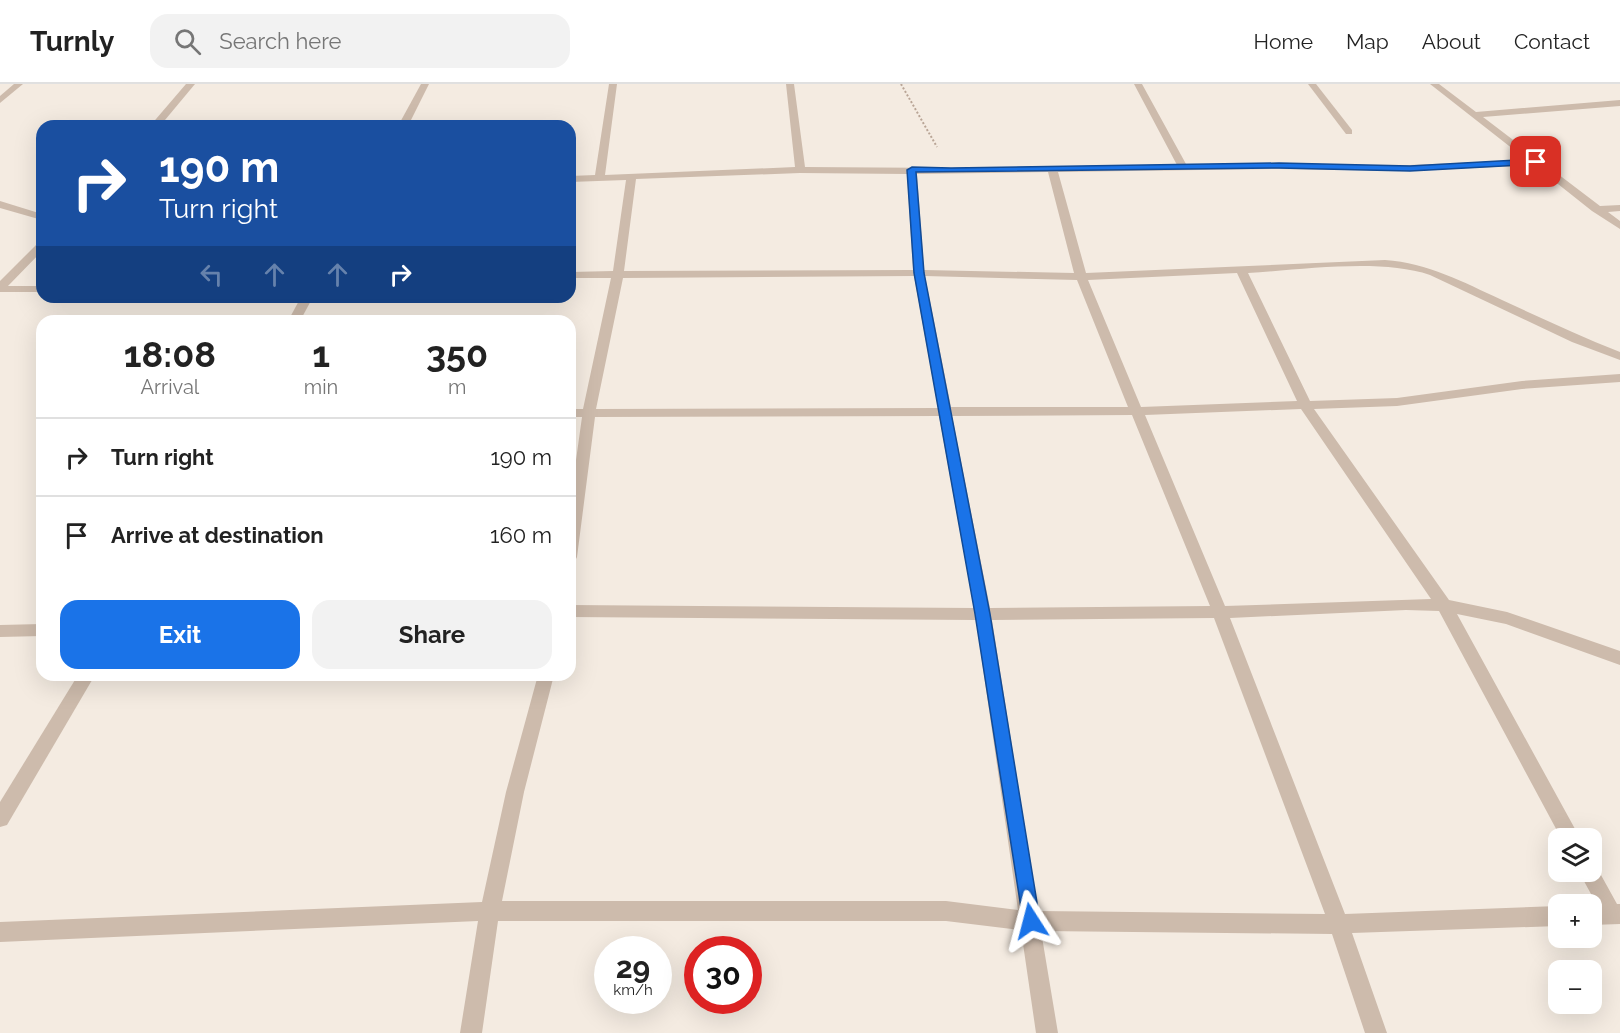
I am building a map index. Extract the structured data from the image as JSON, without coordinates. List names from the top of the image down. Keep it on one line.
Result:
{"page":{"header":"Turnly","search":"Search here","nav":["Home","Map","About","Contact"],"turn":["190 m","Turn right"],"eta":["18:08","Arrival","1","min","350","m"],"list":[{"name":"Turn right","value":"190 m"},{"name":"Arrive at destination","value":"160 m"}],"buttons":["Exit","Share"],"map_buttons":["+","−"],"speed":"29 km/h","limit":"30"}}
